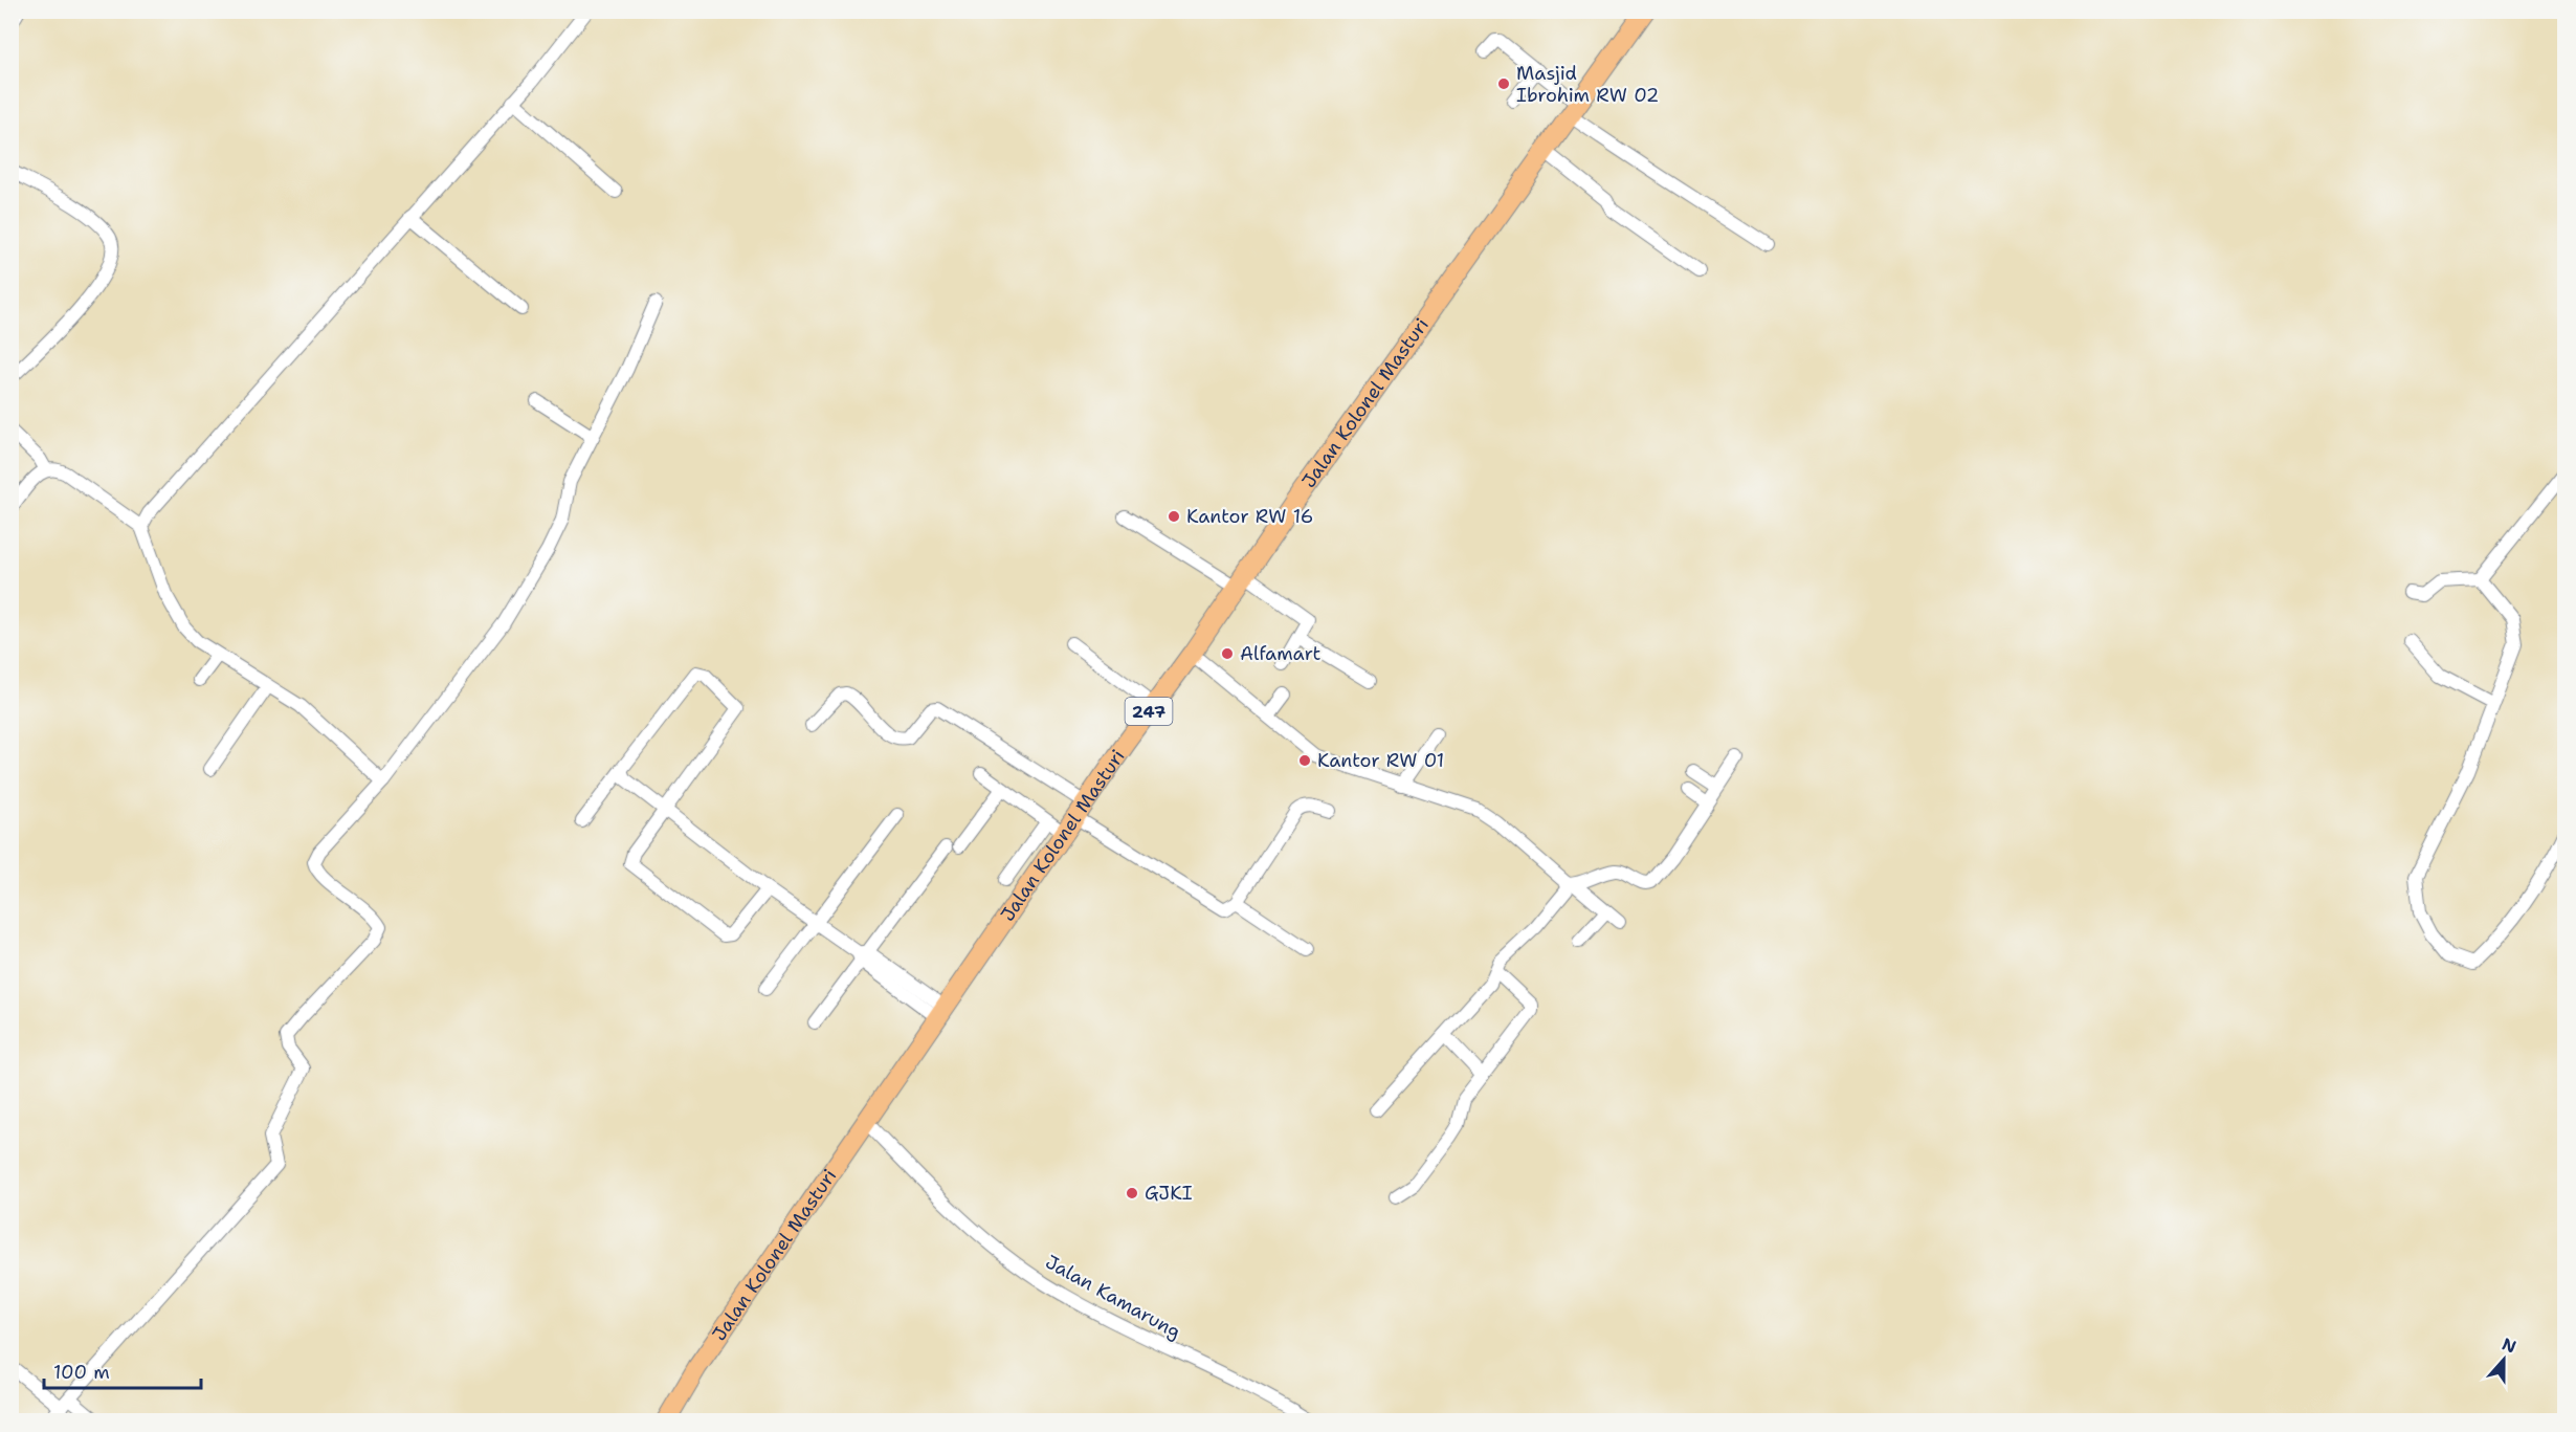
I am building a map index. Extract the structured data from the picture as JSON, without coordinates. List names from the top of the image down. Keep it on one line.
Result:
{"streets":{"main road":["Jalan Kolonel Masturi","247"],"street":["Jalan Kamarung"]},"crossings":[["Jalan Kolonel Masturi","Jalan Kamarung"]],"places":["Masjid Ibrohim RW 02","Kantor RW 16","Alfamart","Kantor RW 01","GJKI"],"scale_bar":"100 m","north":"top"}
